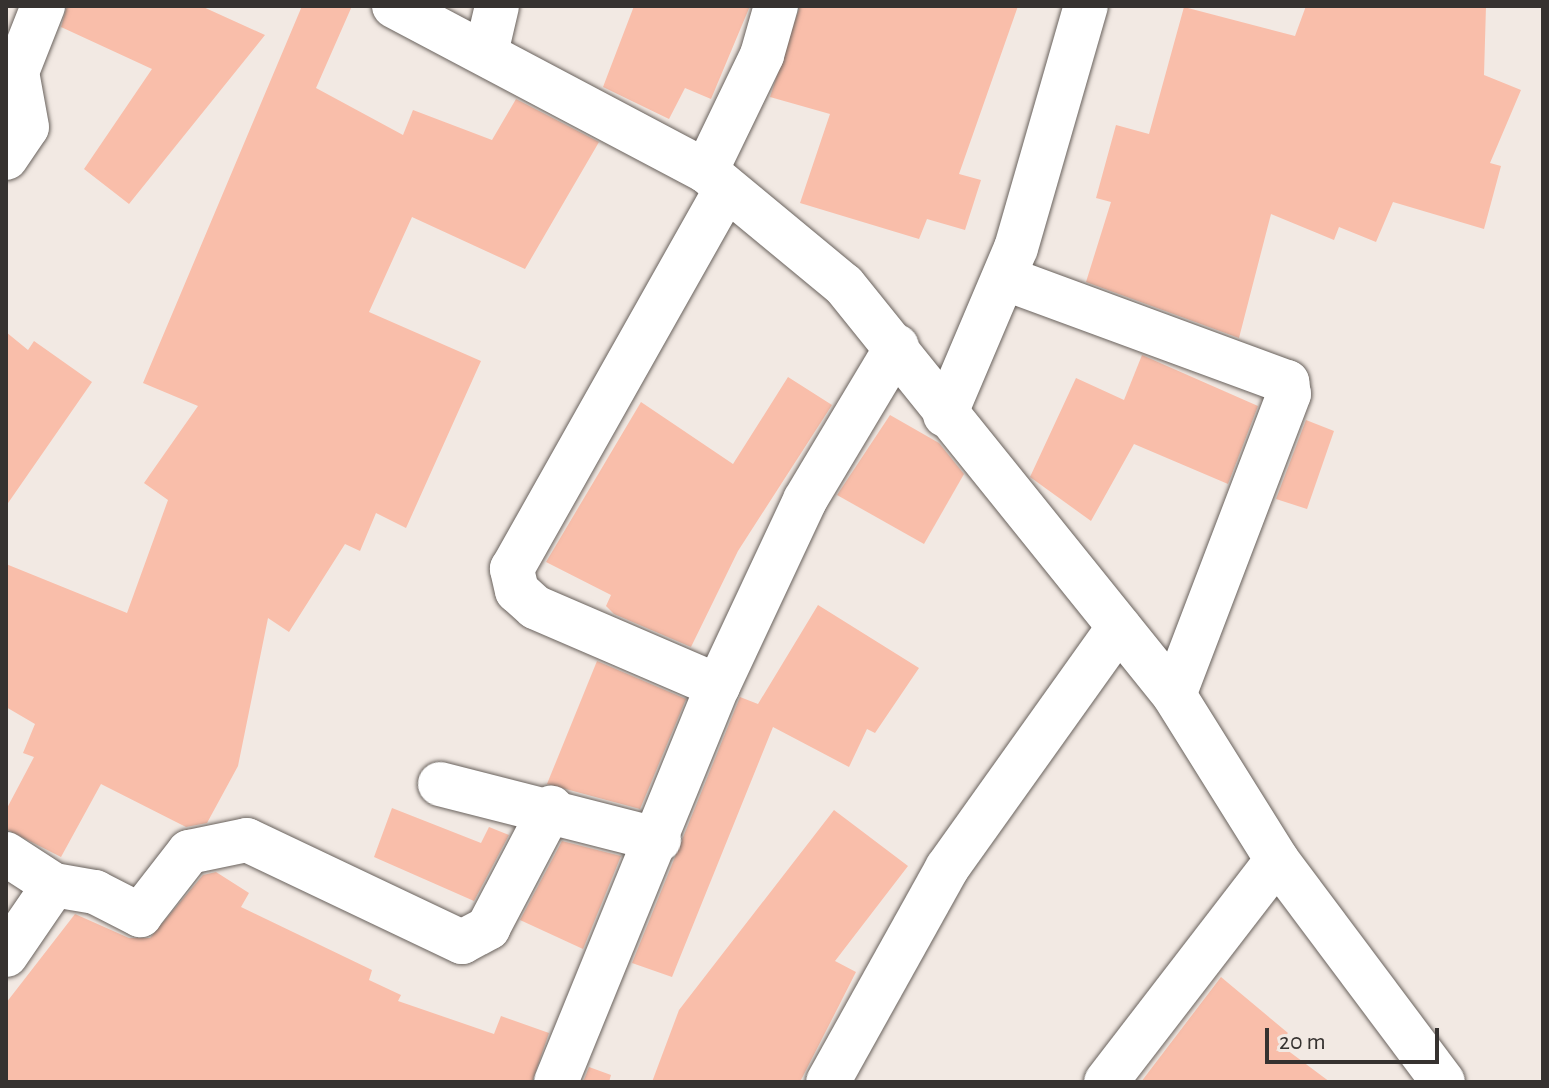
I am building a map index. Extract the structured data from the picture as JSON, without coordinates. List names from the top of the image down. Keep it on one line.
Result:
{"scale_bar":"20 m"}
